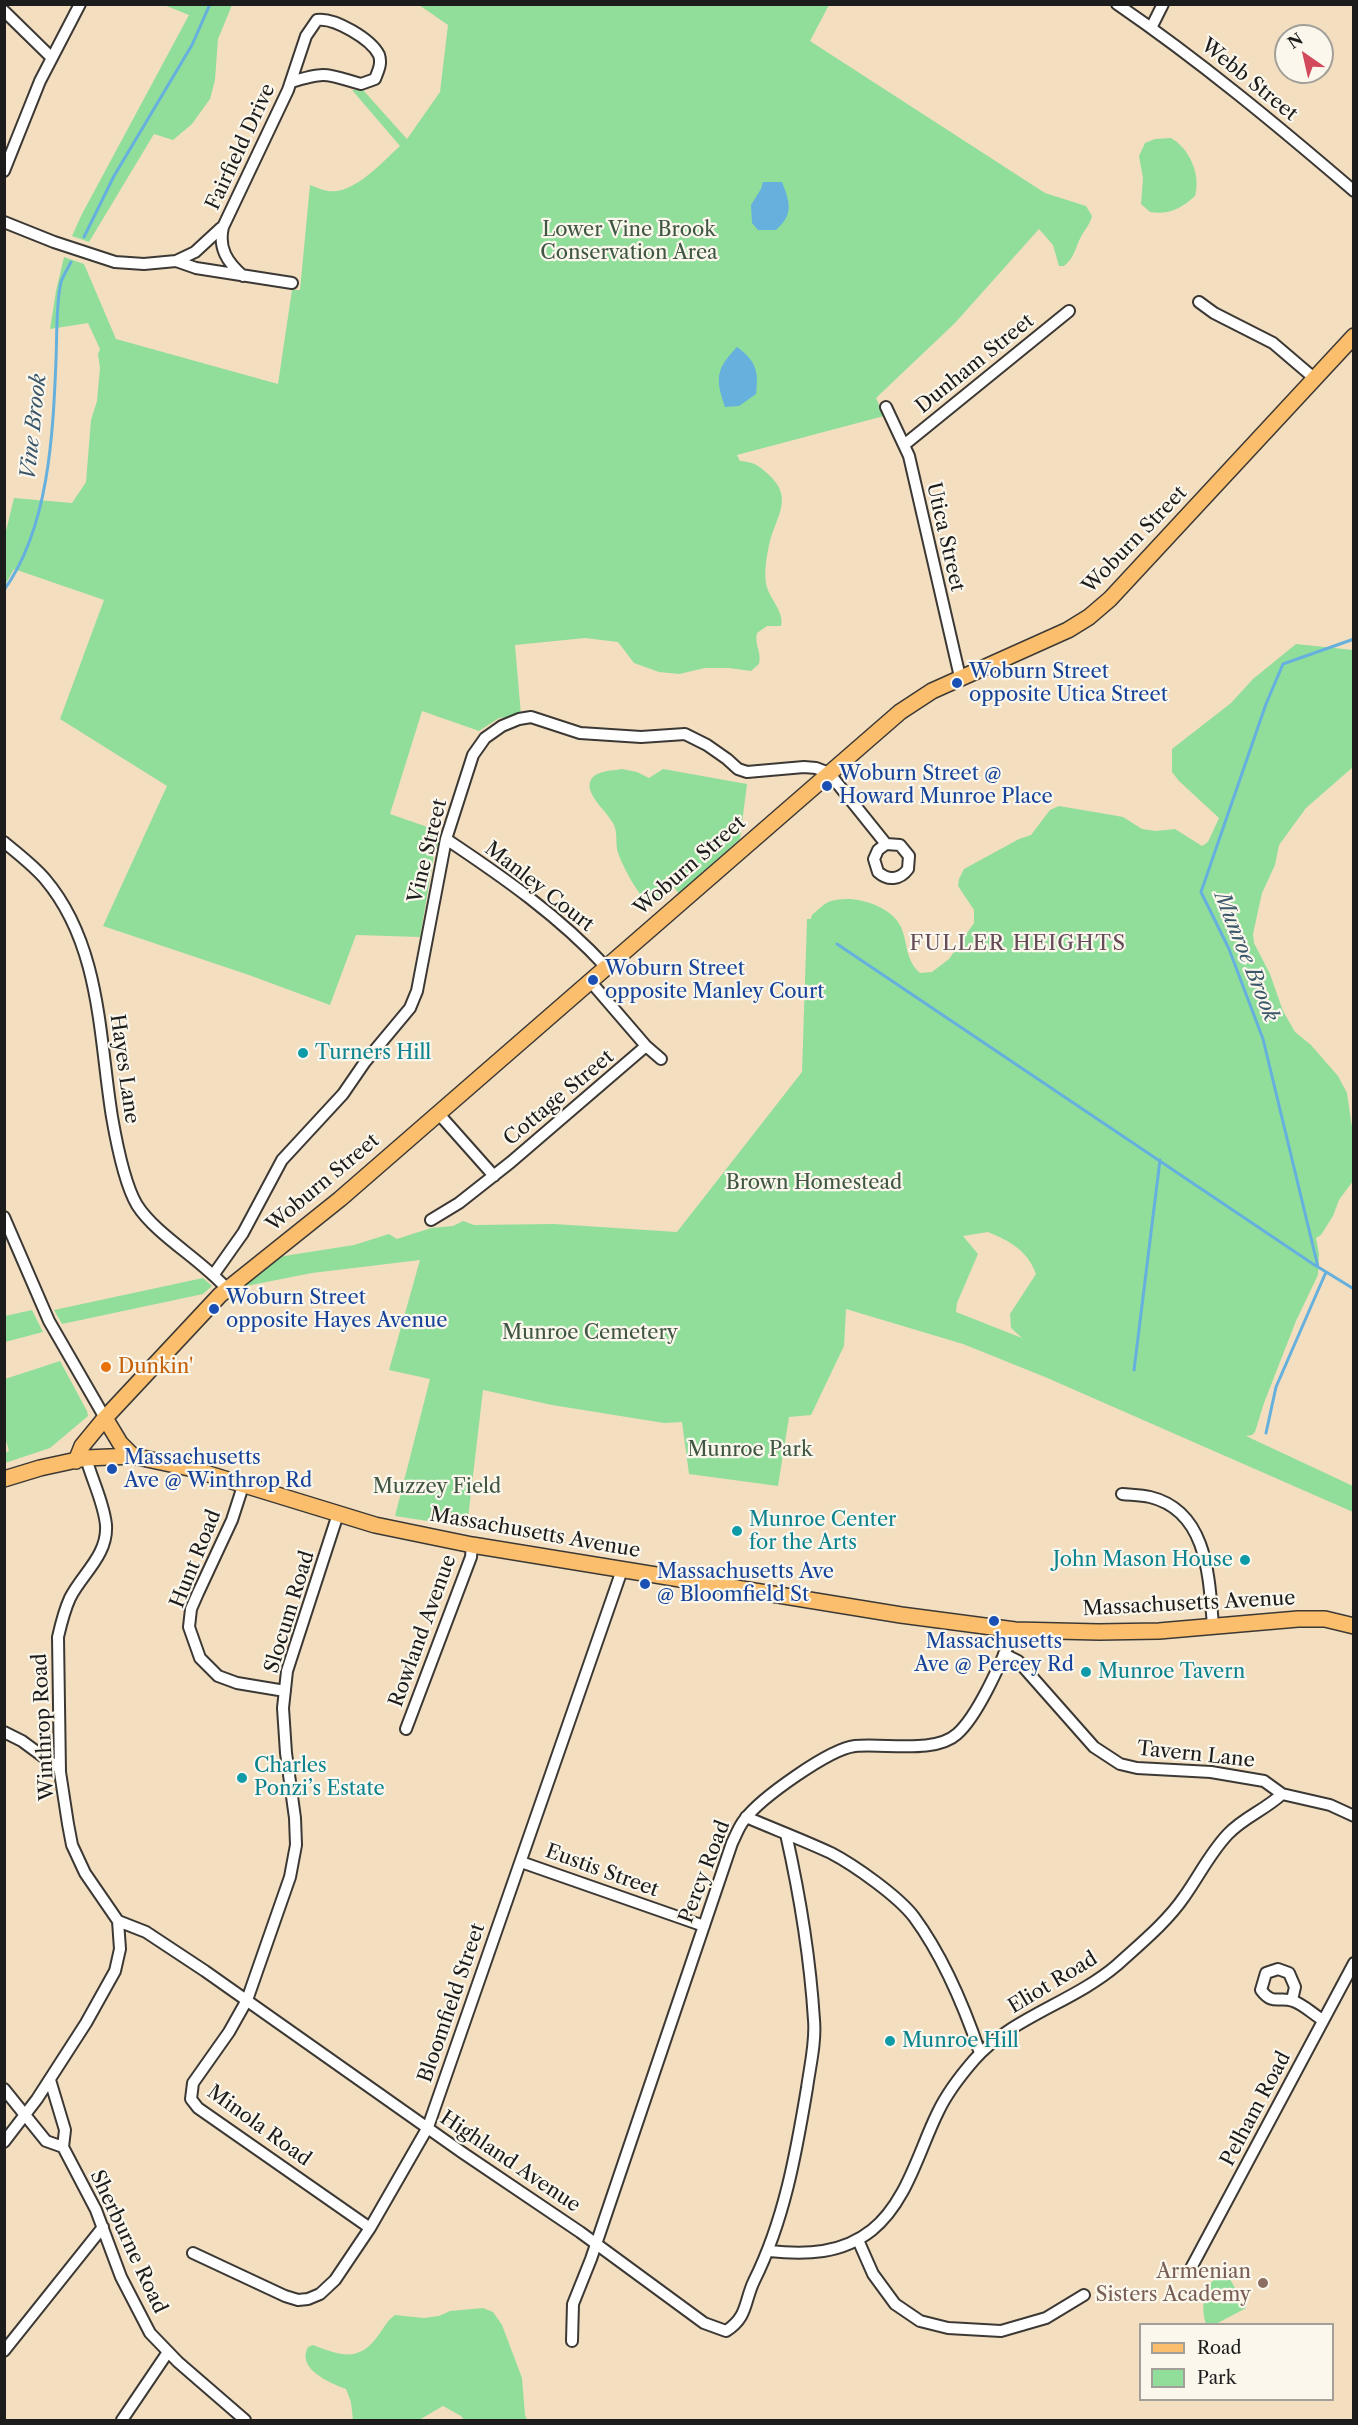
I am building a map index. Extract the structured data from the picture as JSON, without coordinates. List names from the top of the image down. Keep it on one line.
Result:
{"streets":{"main road":["Woburn Street","Massachusetts Avenue"],"street":["Webb Street","Fairfield Drive","Dunham Street","Utica Street","Vine Street","Manley Court","Hayes Lane","Cottage Street","Hunt Road","Slocum Road","Rowland Avenue","Winthrop Road","Tavern Lane","Eustis Street","Percy Road","Eliot Road","Bloomfield Street","Pelham Road","Minola Road","Highland Avenue","Sherburne Road"]},"crossings":[["Dunham Street","Utica Street"],["Utica Street","Woburn Street"],["Woburn Street","Vine Street"],["Woburn Street","Manley Court"],["Woburn Street","Hayes Lane"],["Woburn Street","Massachusetts Avenue"],["Woburn Street","Winthrop Road"],["Vine Street","Manley Court"],["Vine Street","Hayes Lane"],["Massachusetts Avenue","Hunt Road"],["Massachusetts Avenue","Slocum Road"],["Massachusetts Avenue","Rowland Avenue"],["Massachusetts Avenue","Winthrop Road"],["Massachusetts Avenue","Percy Road"],["Massachusetts Avenue","Bloomfield Street"],["Hunt Road","Slocum Road"],["Slocum Road","Minola Road"],["Slocum Road","Highland Avenue"],["Winthrop Road","Highland Avenue"],["Tavern Lane","Percy Road"],["Tavern Lane","Eliot Road"],["Eustis Street","Percy Road"],["Eustis Street","Bloomfield Street"],["Percy Road","Highland Avenue"],["Eliot Road","Highland Avenue"],["Bloomfield Street","Minola Road"],["Bloomfield Street","Highland Avenue"],["Minola Road","Highland Avenue"]],"districts":["FULLER HEIGHTS"],"water":["Vine Brook","Munroe Brook"],"parks":["Lower Vine Brook Conservation Area","Brown Homestead","Munroe Cemetery","Munroe Park","Muzzey Field"],"places":["Woburn Street opposite Utica Street","Woburn Street @ Howard Munroe Place","Woburn Street opposite Manley Court","Turners Hill","Woburn Street opposite Hayes Avenue","Dunkin'","Massachusetts Ave @ Winthrop Rd","Munroe Center for the Arts","John Mason House","Massachusetts Ave @ Bloomfield St","Massachusetts Ave @ Percey Rd","Munroe Tavern","Charles Ponzi’s Estate","Munroe Hill","Armenian Sisters Academy"],"legend":["Road","Park"],"north":"top left"}
